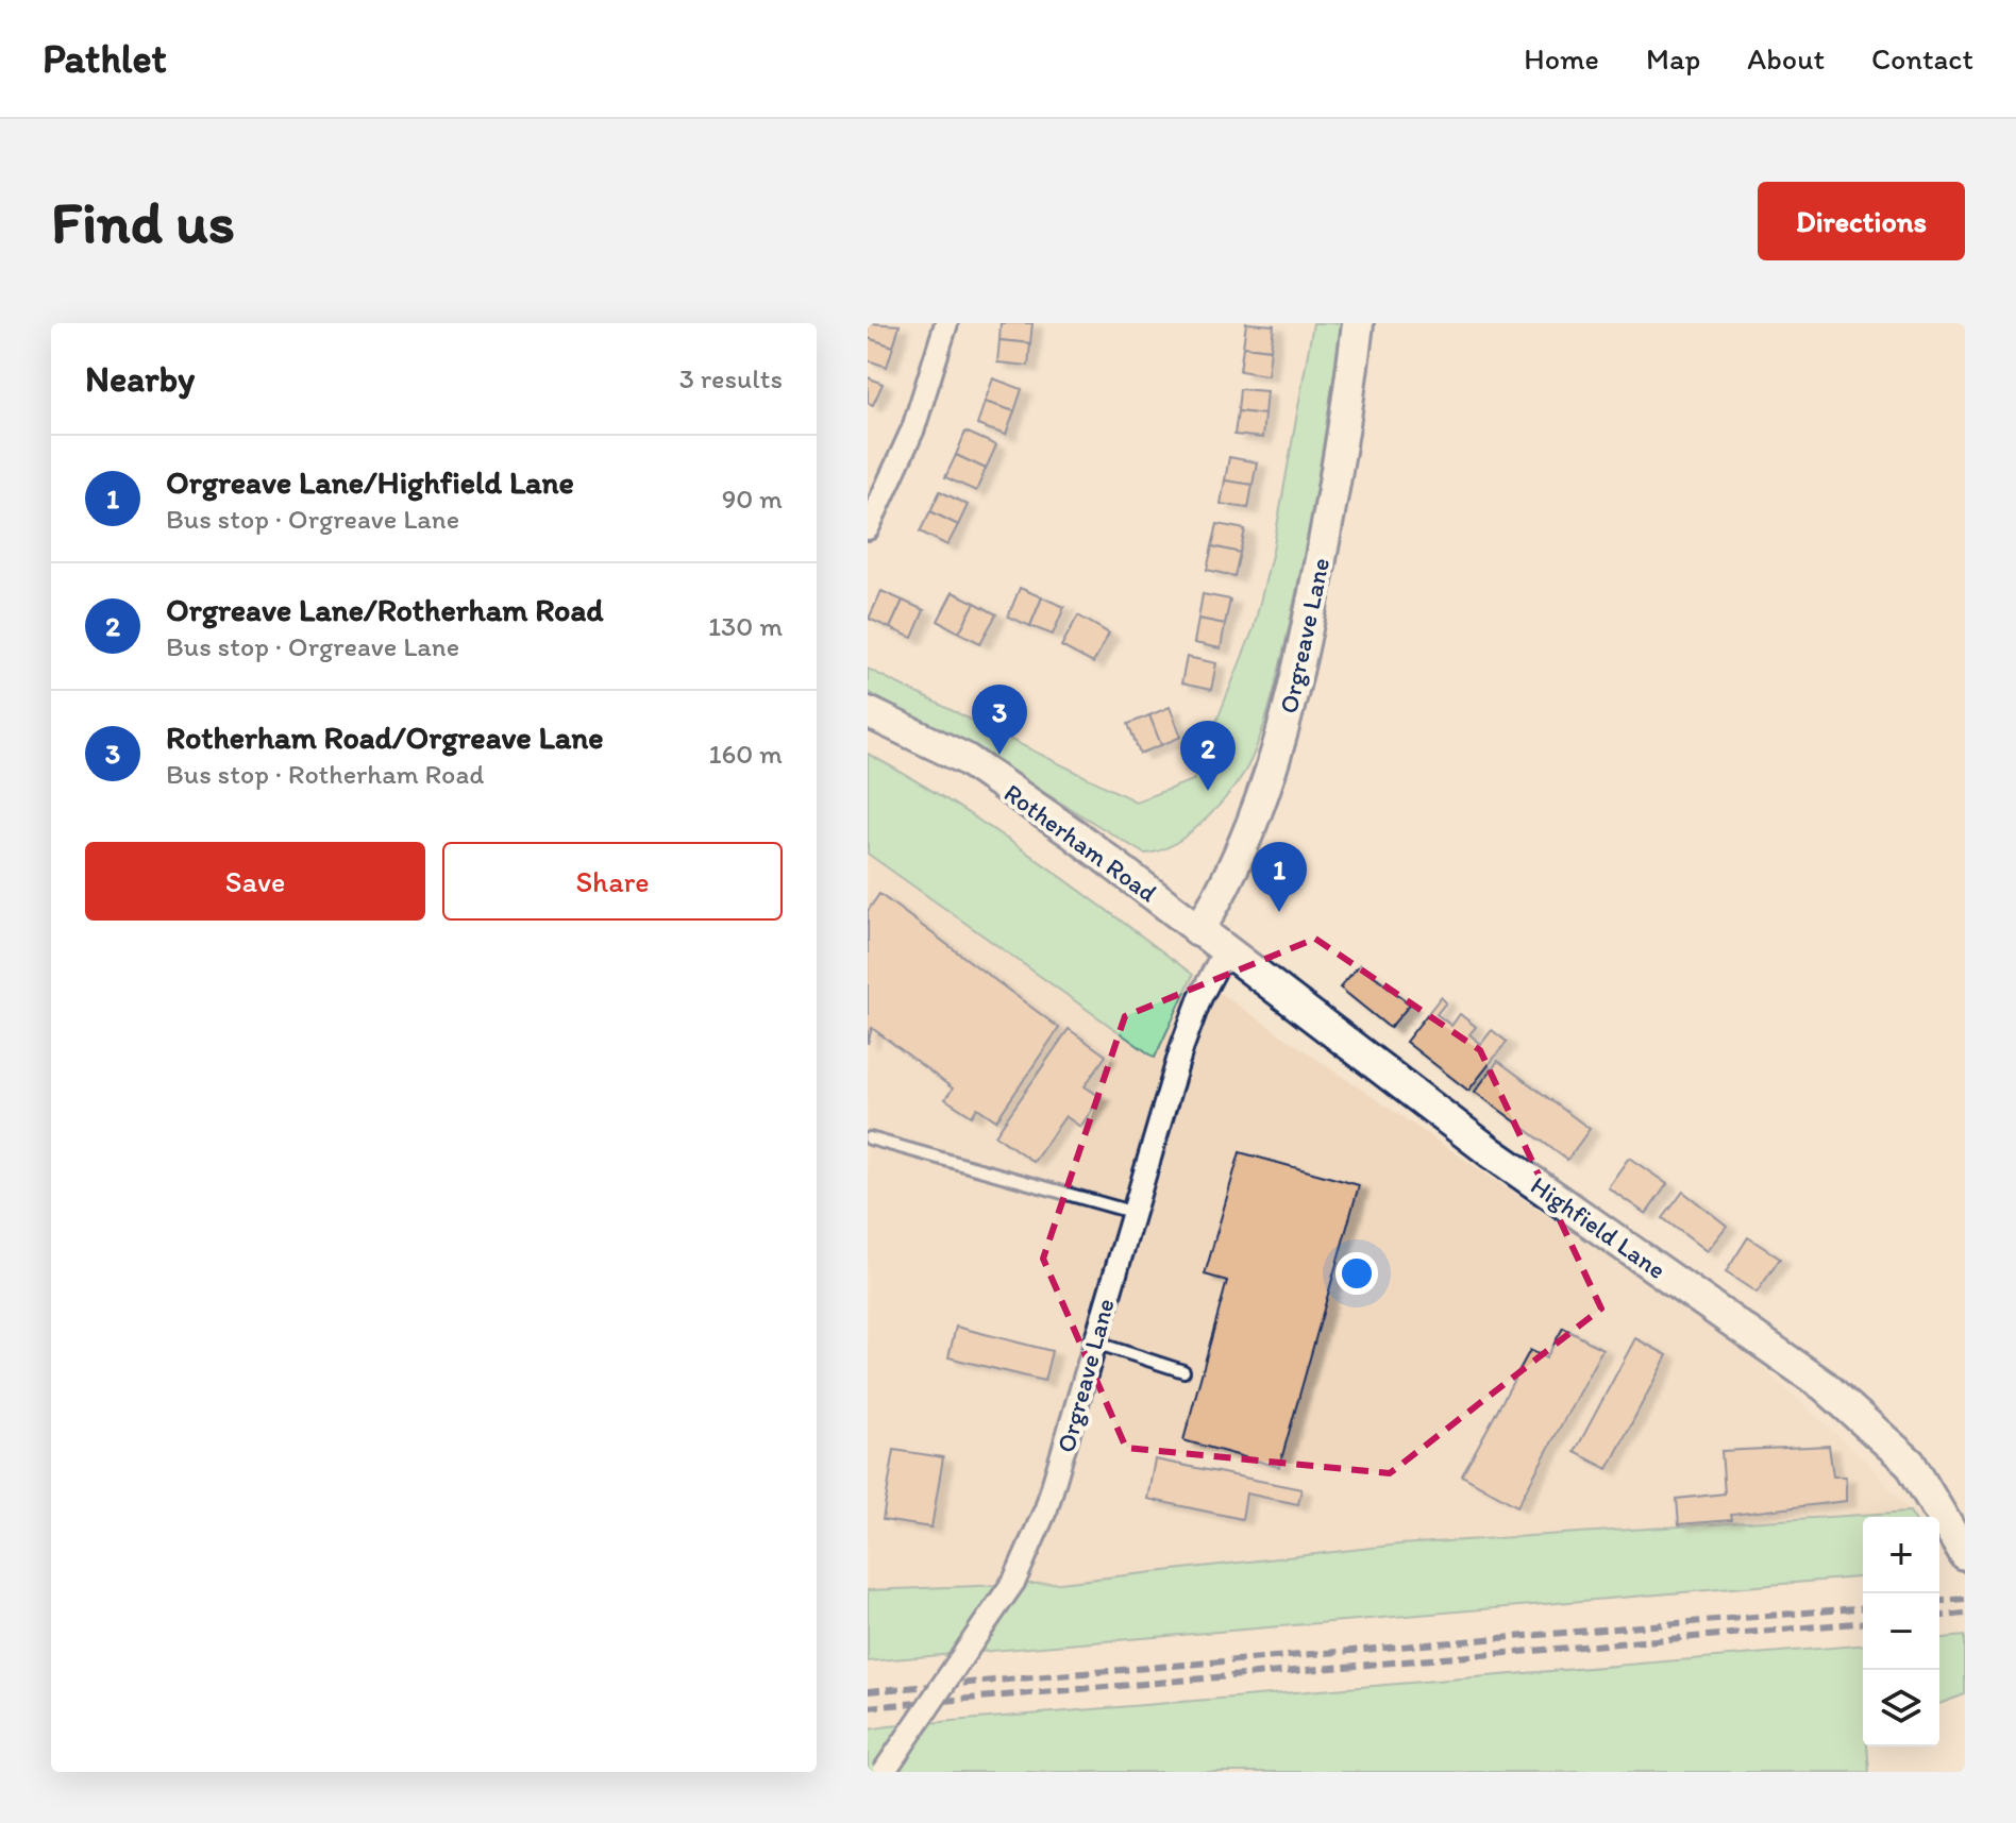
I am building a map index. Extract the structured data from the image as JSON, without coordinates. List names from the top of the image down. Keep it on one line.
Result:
{"streets":{"main road":["Orgreave Lane","Rotherham Road","Highfield Lane"]},"crossings":[["Orgreave Lane","Rotherham Road"],["Orgreave Lane","Highfield Lane"],["Rotherham Road","Highfield Lane"]],"page":{"header":"Pathlet","nav":["Home","Map","About","Contact"],"buttons":["Directions",["Save","Share"]],"title":"Find us","heading":["Nearby","3 results"],"list":[{"mark":"1","name":"Orgreave Lane/Highfield Lane","note":"Bus stop · Orgreave Lane","value":"90 m"},{"mark":"2","name":"Orgreave Lane/Rotherham Road","note":"Bus stop · Orgreave Lane","value":"130 m"},{"mark":"3","name":"Rotherham Road/Orgreave Lane","note":"Bus stop · Rotherham Road","value":"160 m"}],"pins":["3","2","1"],"map_buttons":["+","−"]}}
